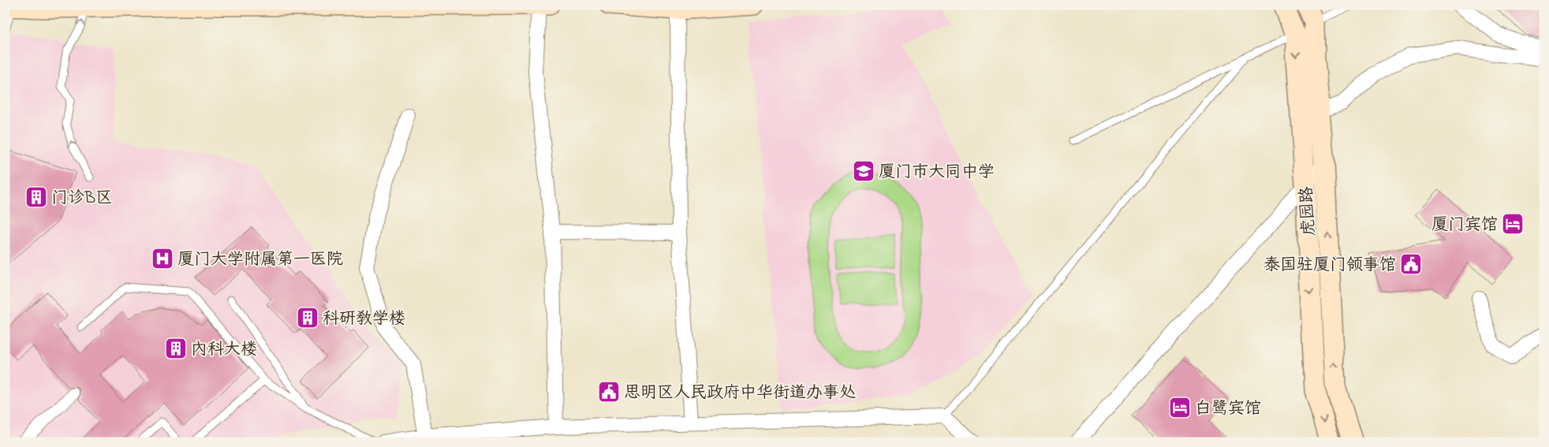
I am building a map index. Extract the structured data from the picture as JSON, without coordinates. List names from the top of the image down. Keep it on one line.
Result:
{"streets":{"main road":["虎园路"]},"places":{"school or university":["厦门市大同中学"],"building":["门诊B区","科研教学楼","内科大楼"],"hotel":["厦门宾馆","白鹭宾馆"],"hospital":["厦门大学附属第一医院"],"public building":["泰国驻厦门领事馆","思明区人民政府中华街道办事处"]}}
